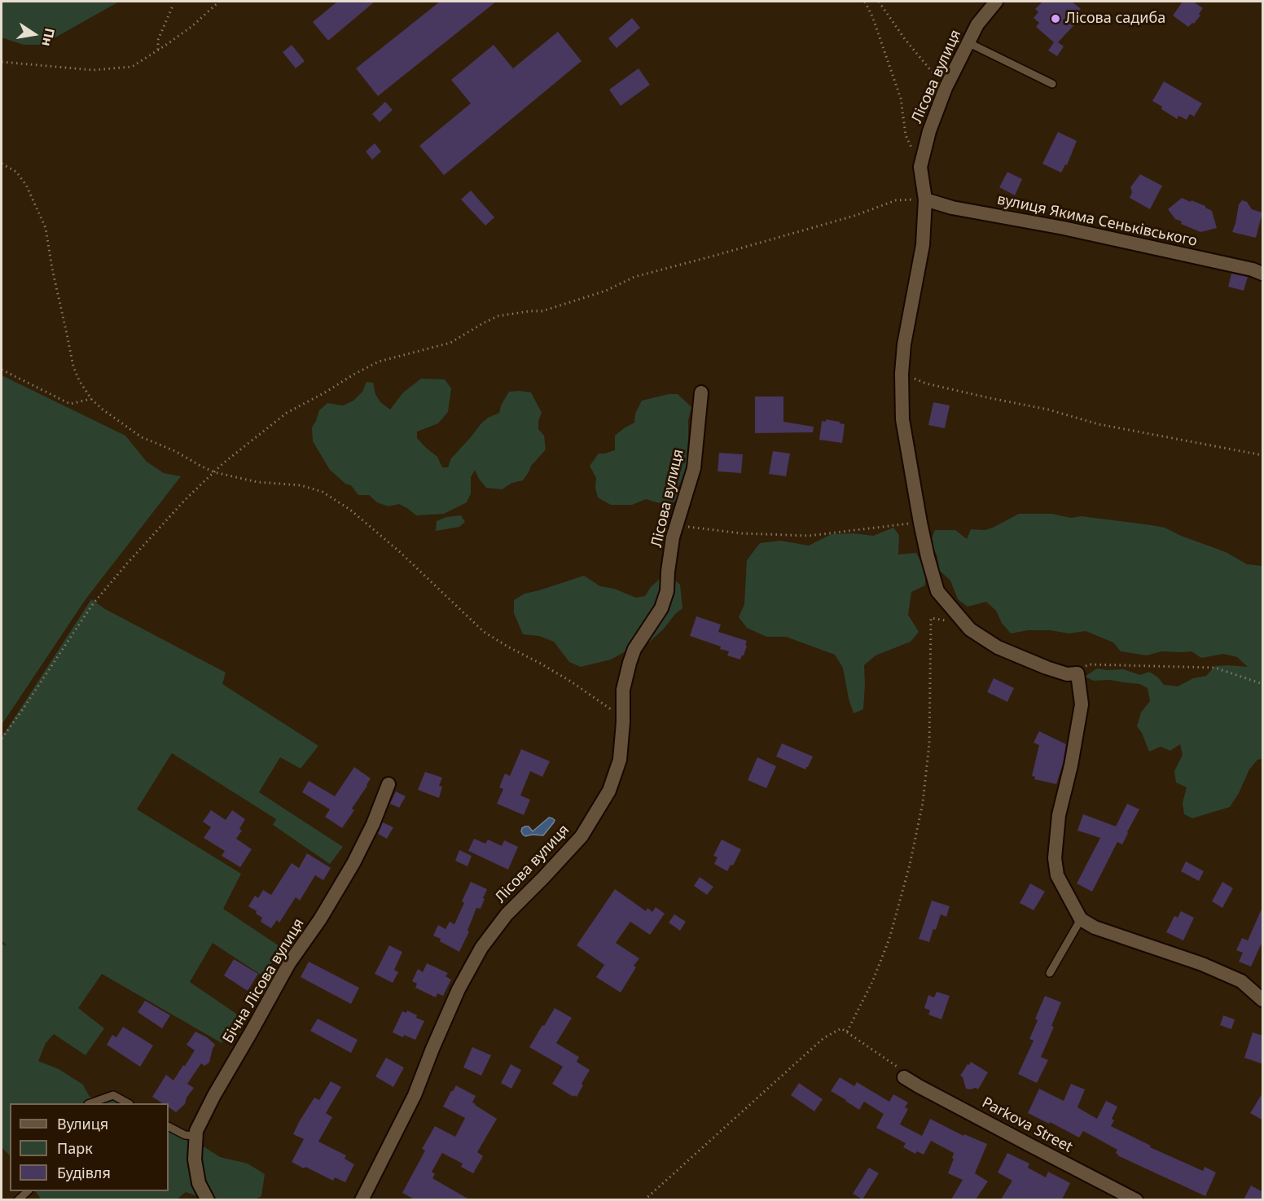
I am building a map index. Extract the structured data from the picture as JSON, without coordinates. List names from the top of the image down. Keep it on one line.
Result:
{"streets":{"street":["Лісова вулиця","вулиця Якима Сеньківського","Бічна Лісова вулиця","Parkova Street"]},"crossings":[["Лісова вулиця","вулиця Якима Сеньківського"]],"places":["Лісова садиба"],"legend":["Вулиця","Парк","Будівля"],"north":"right"}
